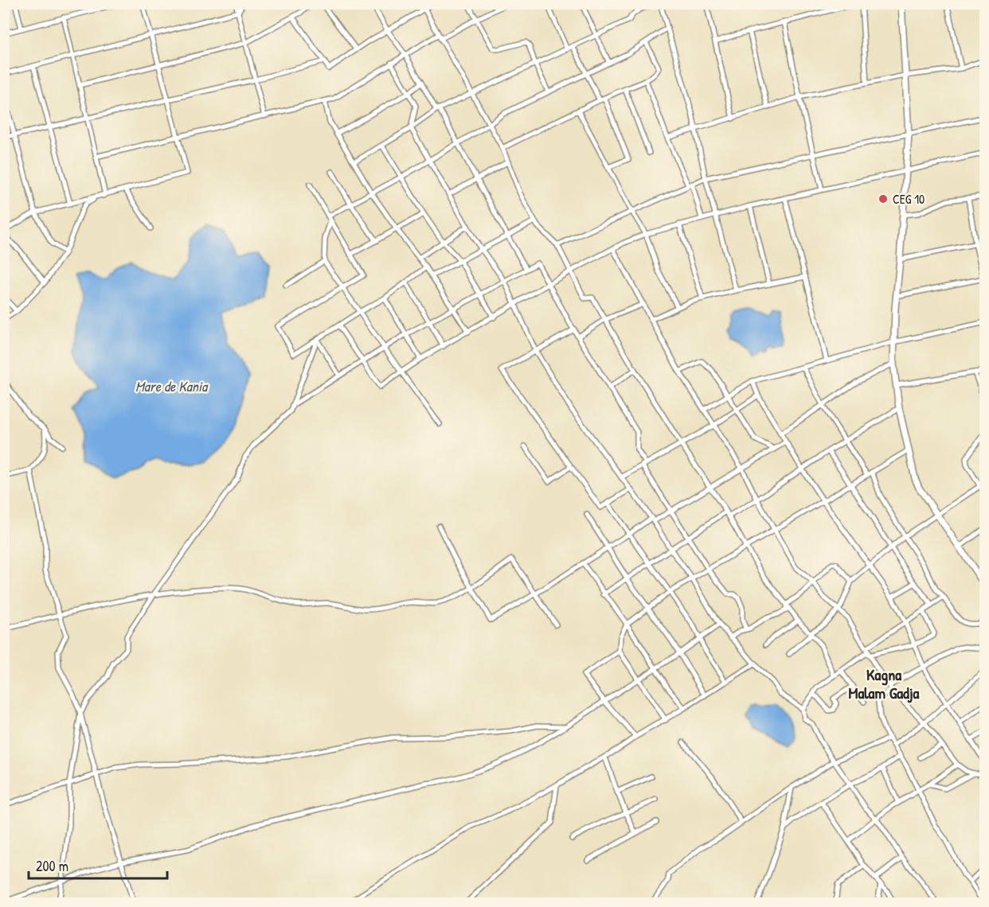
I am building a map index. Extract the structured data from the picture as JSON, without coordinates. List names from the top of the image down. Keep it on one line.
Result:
{"districts":["Kagna Malam Gadja"],"water":["Mare de Kania"],"places":["CEG 10"],"scale_bar":"200 m"}
